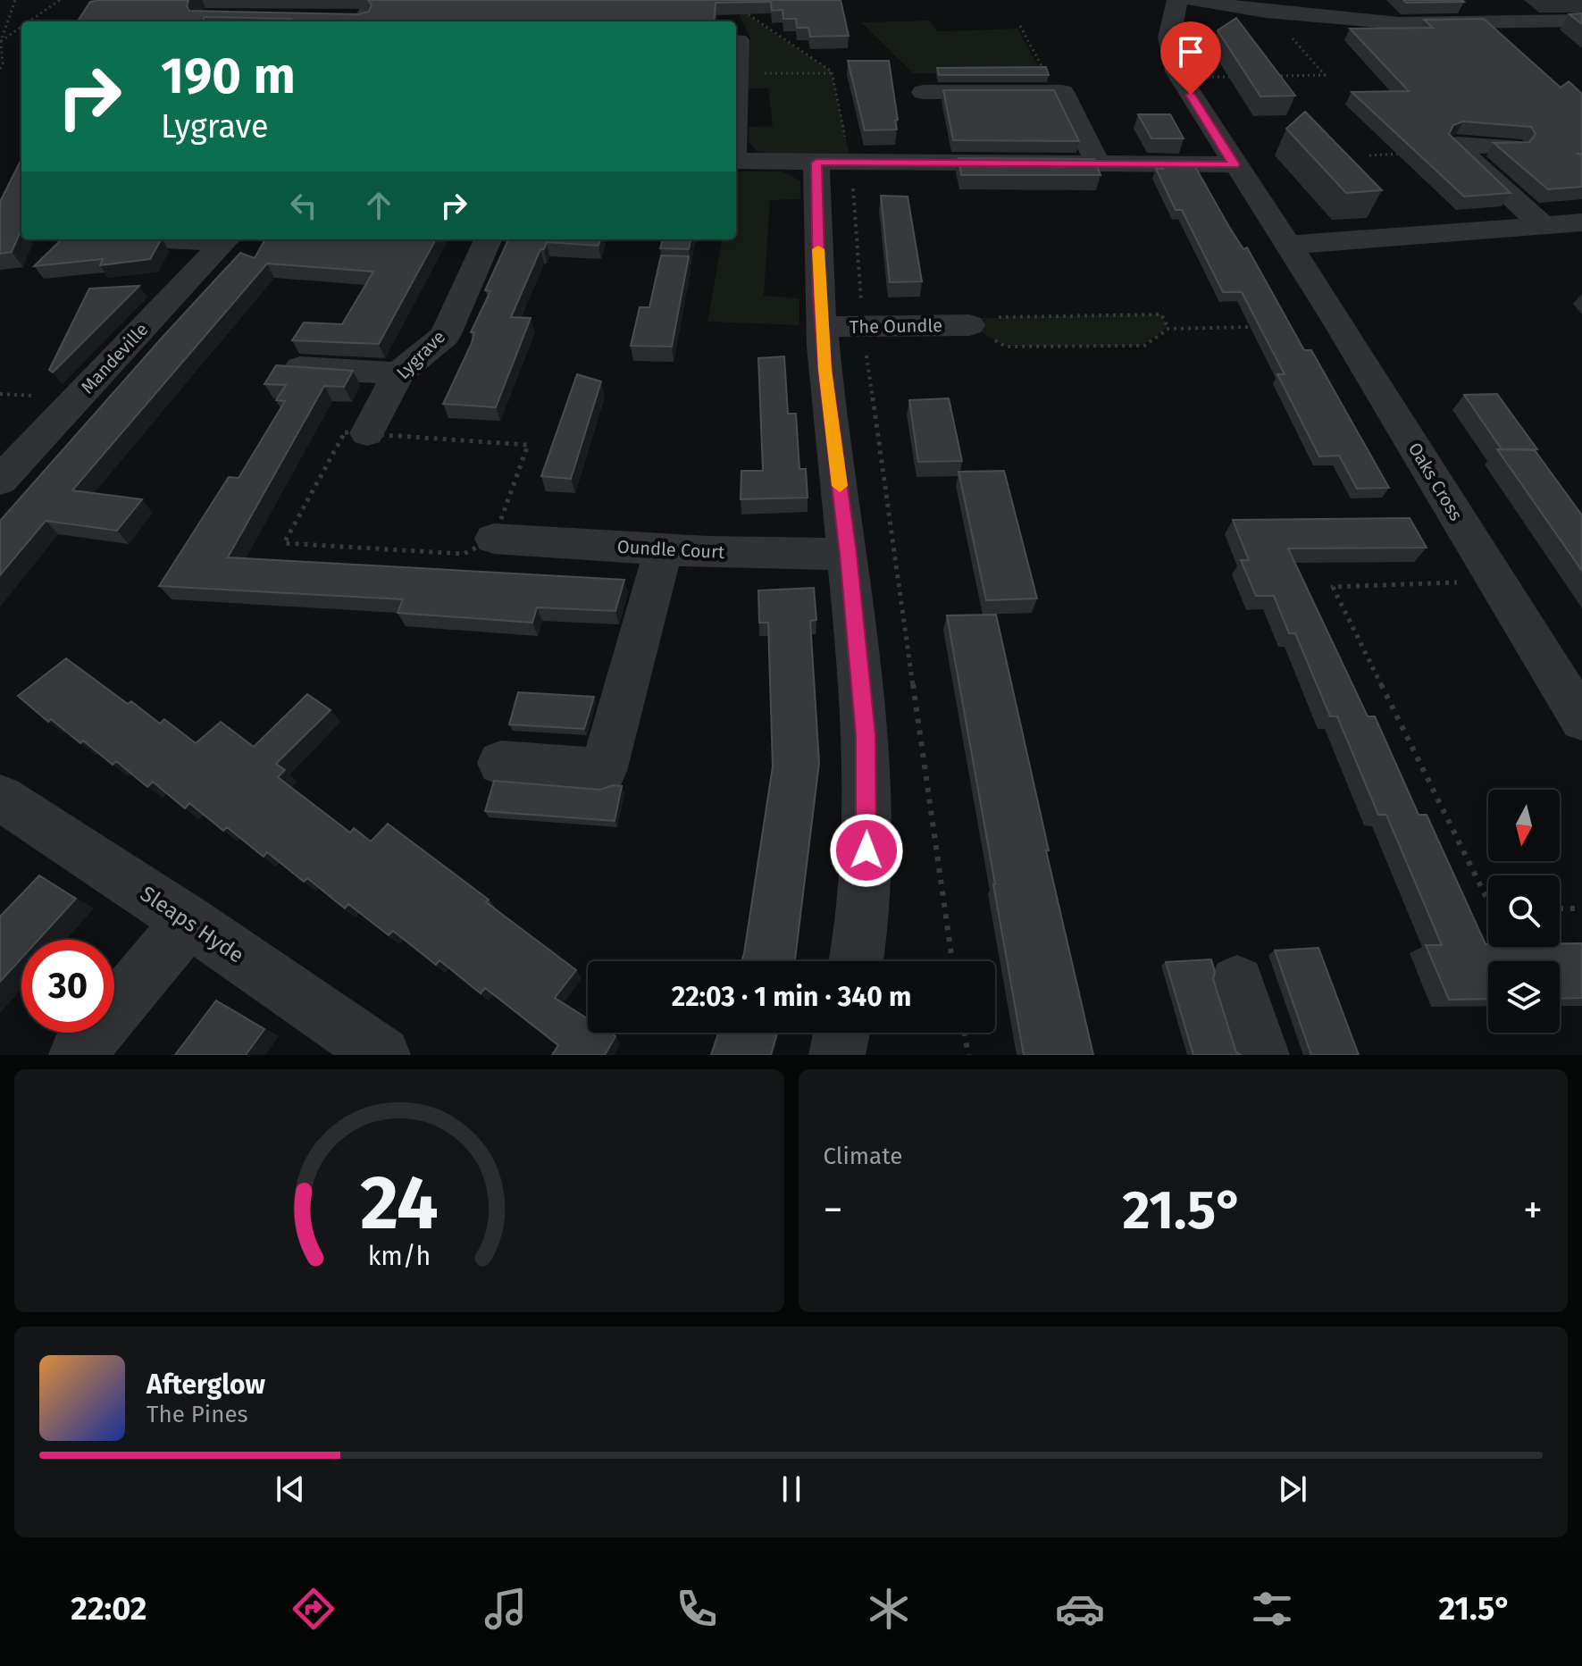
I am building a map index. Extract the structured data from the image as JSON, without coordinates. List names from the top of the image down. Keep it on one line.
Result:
{"streets":{"street":["The Oundle","Lygrave","Mandeville","Oaks Cross","Oundle Court","Sleaps Hyde"]},"crossings":[["The Oundle","Oundle Court"]],"north":"bottom","page":{"turn":["190 m","Lygrave"],"limit":"30","trip":"22:03 · 1 min · 340 m","tile":"Climate","heat":["−","21.5°","+"],"song":["Afterglow","The Pines"],"tabs":["22:02","21.5°"],"gauge":["24","km/h"]}}
